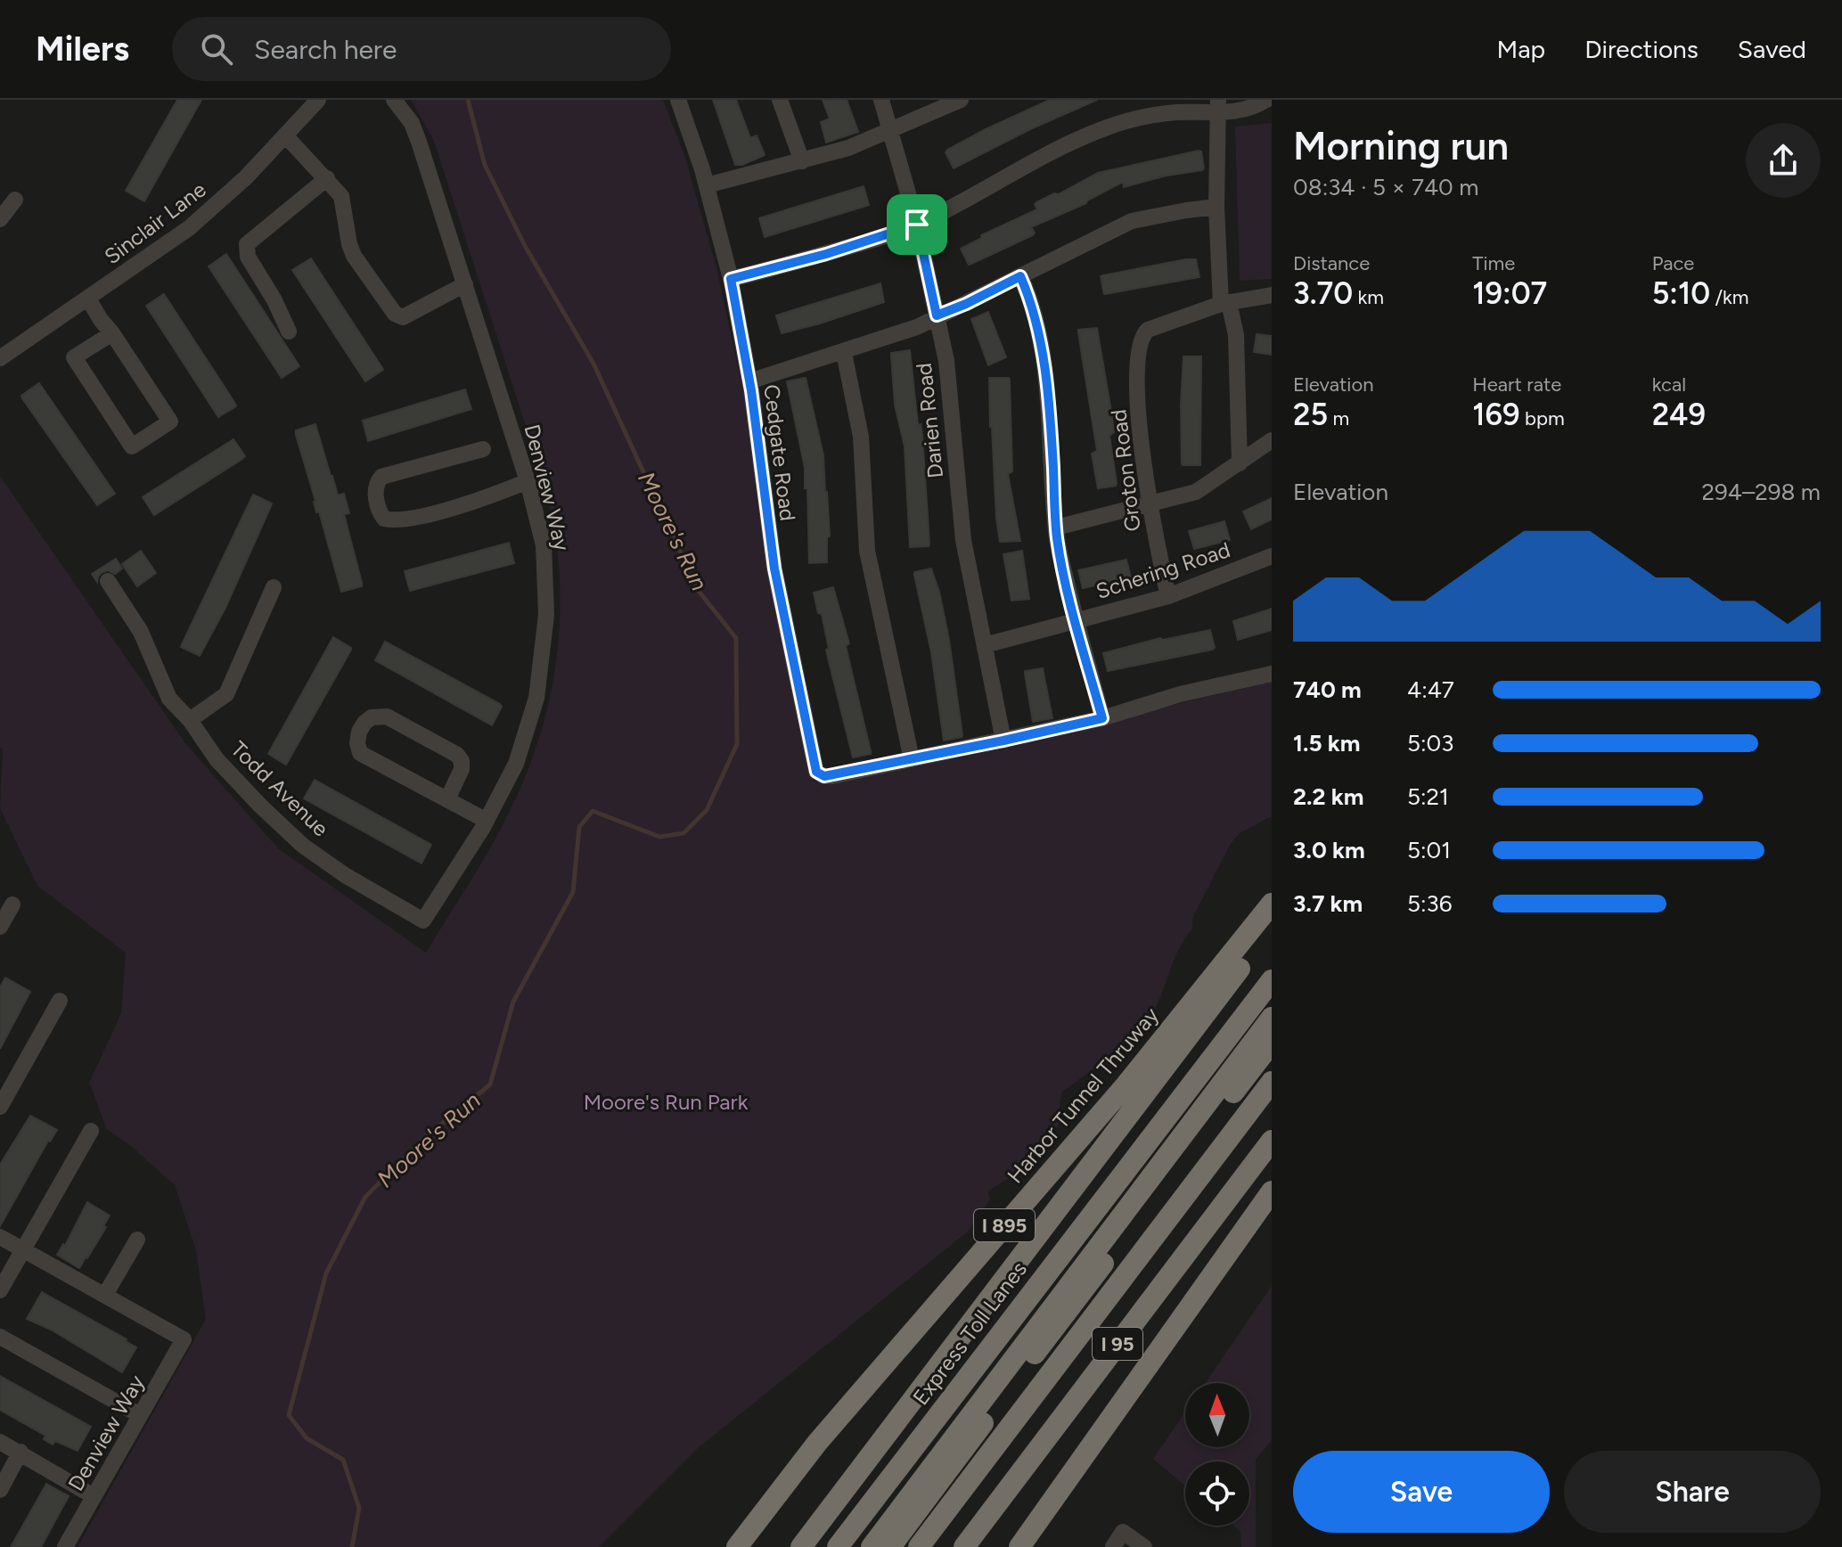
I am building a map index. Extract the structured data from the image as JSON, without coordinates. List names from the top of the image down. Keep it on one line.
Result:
{"streets":{"highway":["Harbor Tunnel Thruway","I 895","Express Toll Lanes","I 95"],"street":["Sinclair Lane","Darien Road","Cedgate Road","Groton Road","Denview Way","Schering Road","Todd Avenue"]},"crossings":[["Darien Road","Schering Road"],["Groton Road","Schering Road"],["Denview Way","Todd Avenue"]],"water":["Moore's Run"],"parks":["Moore's Run Park"],"north":"top","page":{"header":"Milers","search":"Search here","nav":["Map","Directions","Saved"],"heading":["Morning run","08:34 · 5 × 740 m"],"stats":[["Distance","3.70 km"],["Time","19:07"],["Pace","5:10 /km"],["Elevation","25 m"],["Heart rate","169 bpm"],["kcal","249"]],"chart":["Elevation","294–298 m"],"list":[{"name":"740 m","note":"4:47"},{"name":"1.5 km","note":"5:03"},{"name":"2.2 km","note":"5:21"},{"name":"3.0 km","note":"5:01"},{"name":"3.7 km","note":"5:36"}],"buttons":["Save","Share"]}}
